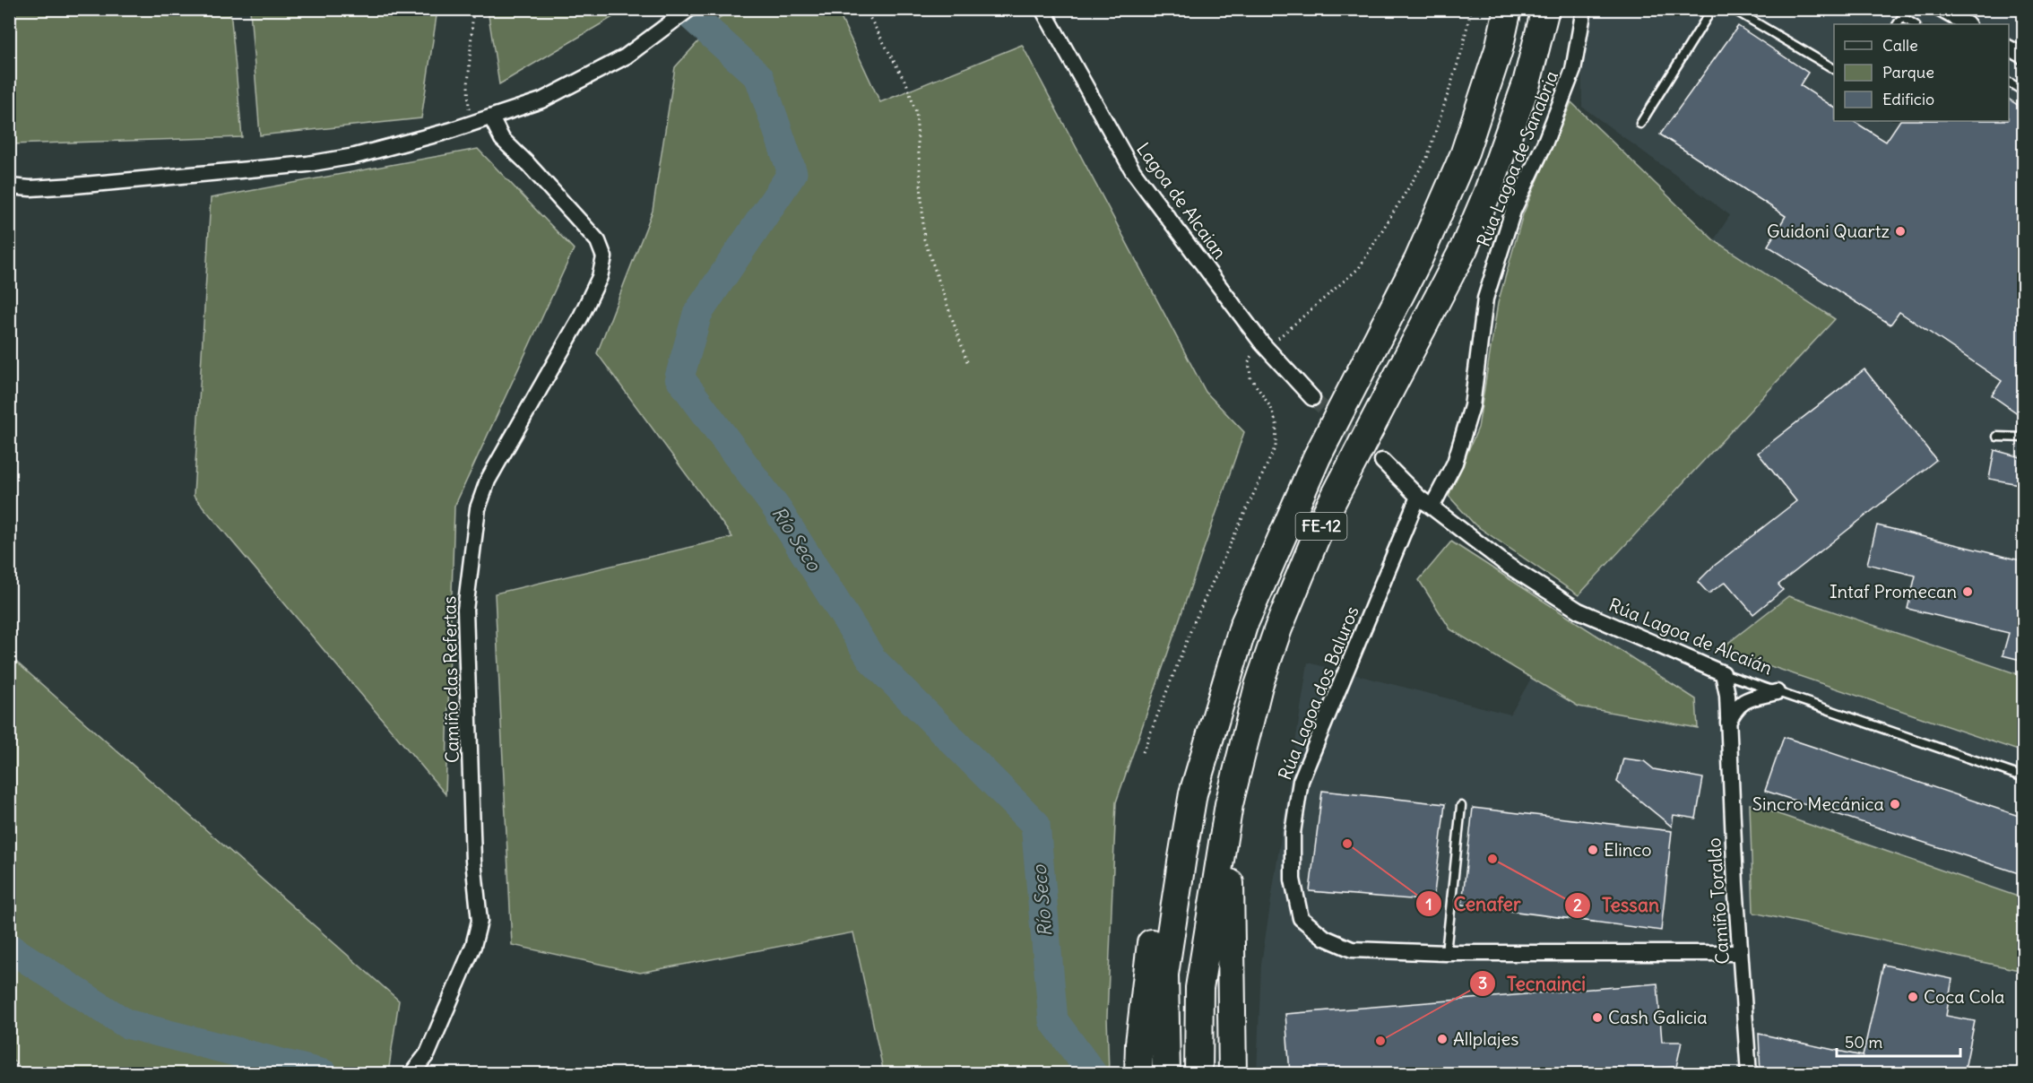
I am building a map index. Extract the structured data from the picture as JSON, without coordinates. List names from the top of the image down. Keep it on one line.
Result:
{"streets":{"highway":["FE-12"],"street":["Rúa Lagoa de Sanabria","Lagoa de Alcaian","Rúa Lagoa de Alcaián","Camiño das Refertas","Rúa Lagoa dos Baluros","Camiño Toraldo"]},"crossings":[["Rúa Lagoa de Sanabria","Rúa Lagoa de Alcaián"],["Rúa Lagoa de Alcaián","Rúa Lagoa dos Baluros"],["Rúa Lagoa de Alcaián","Camiño Toraldo"],["Rúa Lagoa dos Baluros","Camiño Toraldo"]],"water":["Río Seco"],"places":["Guidoni Quartz","Intaf Promecan","Sincro Mecánica","Cenafer","Elinco","Tessan","Coca Cola","Cash Galicia","Allplajes","Tecnainci"],"legend":["Calle","Parque","Edificio"],"scale_bar":"50 m"}
